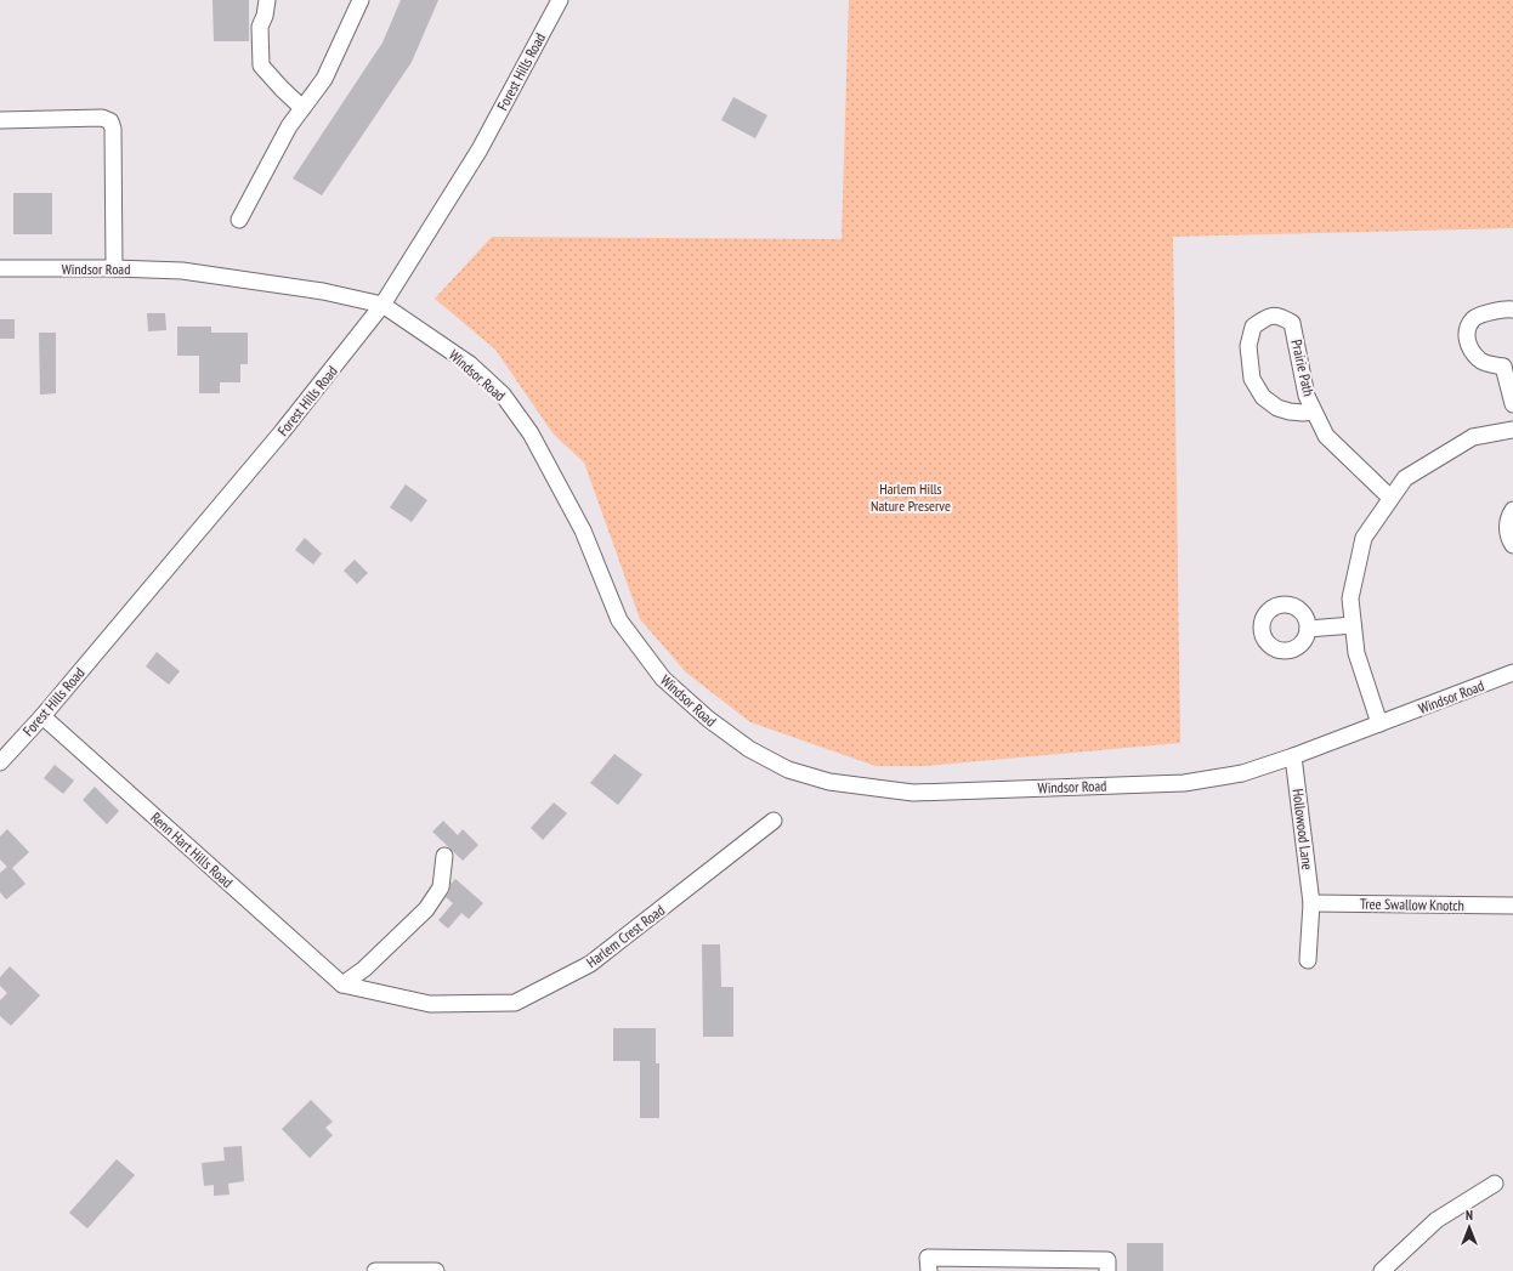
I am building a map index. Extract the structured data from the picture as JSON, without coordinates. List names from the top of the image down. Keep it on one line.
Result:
{"streets":{"street":["Forest Hills Road","Windsor Road","Prairie Path","Hollowood Lane","Renn Hart Hills Road","Tree Swallow Knotch","Harlem Crest Road"]},"crossings":[["Forest Hills Road","Windsor Road"],["Forest Hills Road","Renn Hart Hills Road"],["Windsor Road","Hollowood Lane"],["Hollowood Lane","Tree Swallow Knotch"],["Renn Hart Hills Road","Harlem Crest Road"]],"parks":["Harlem Hills Nature Preserve"],"north":"top"}
